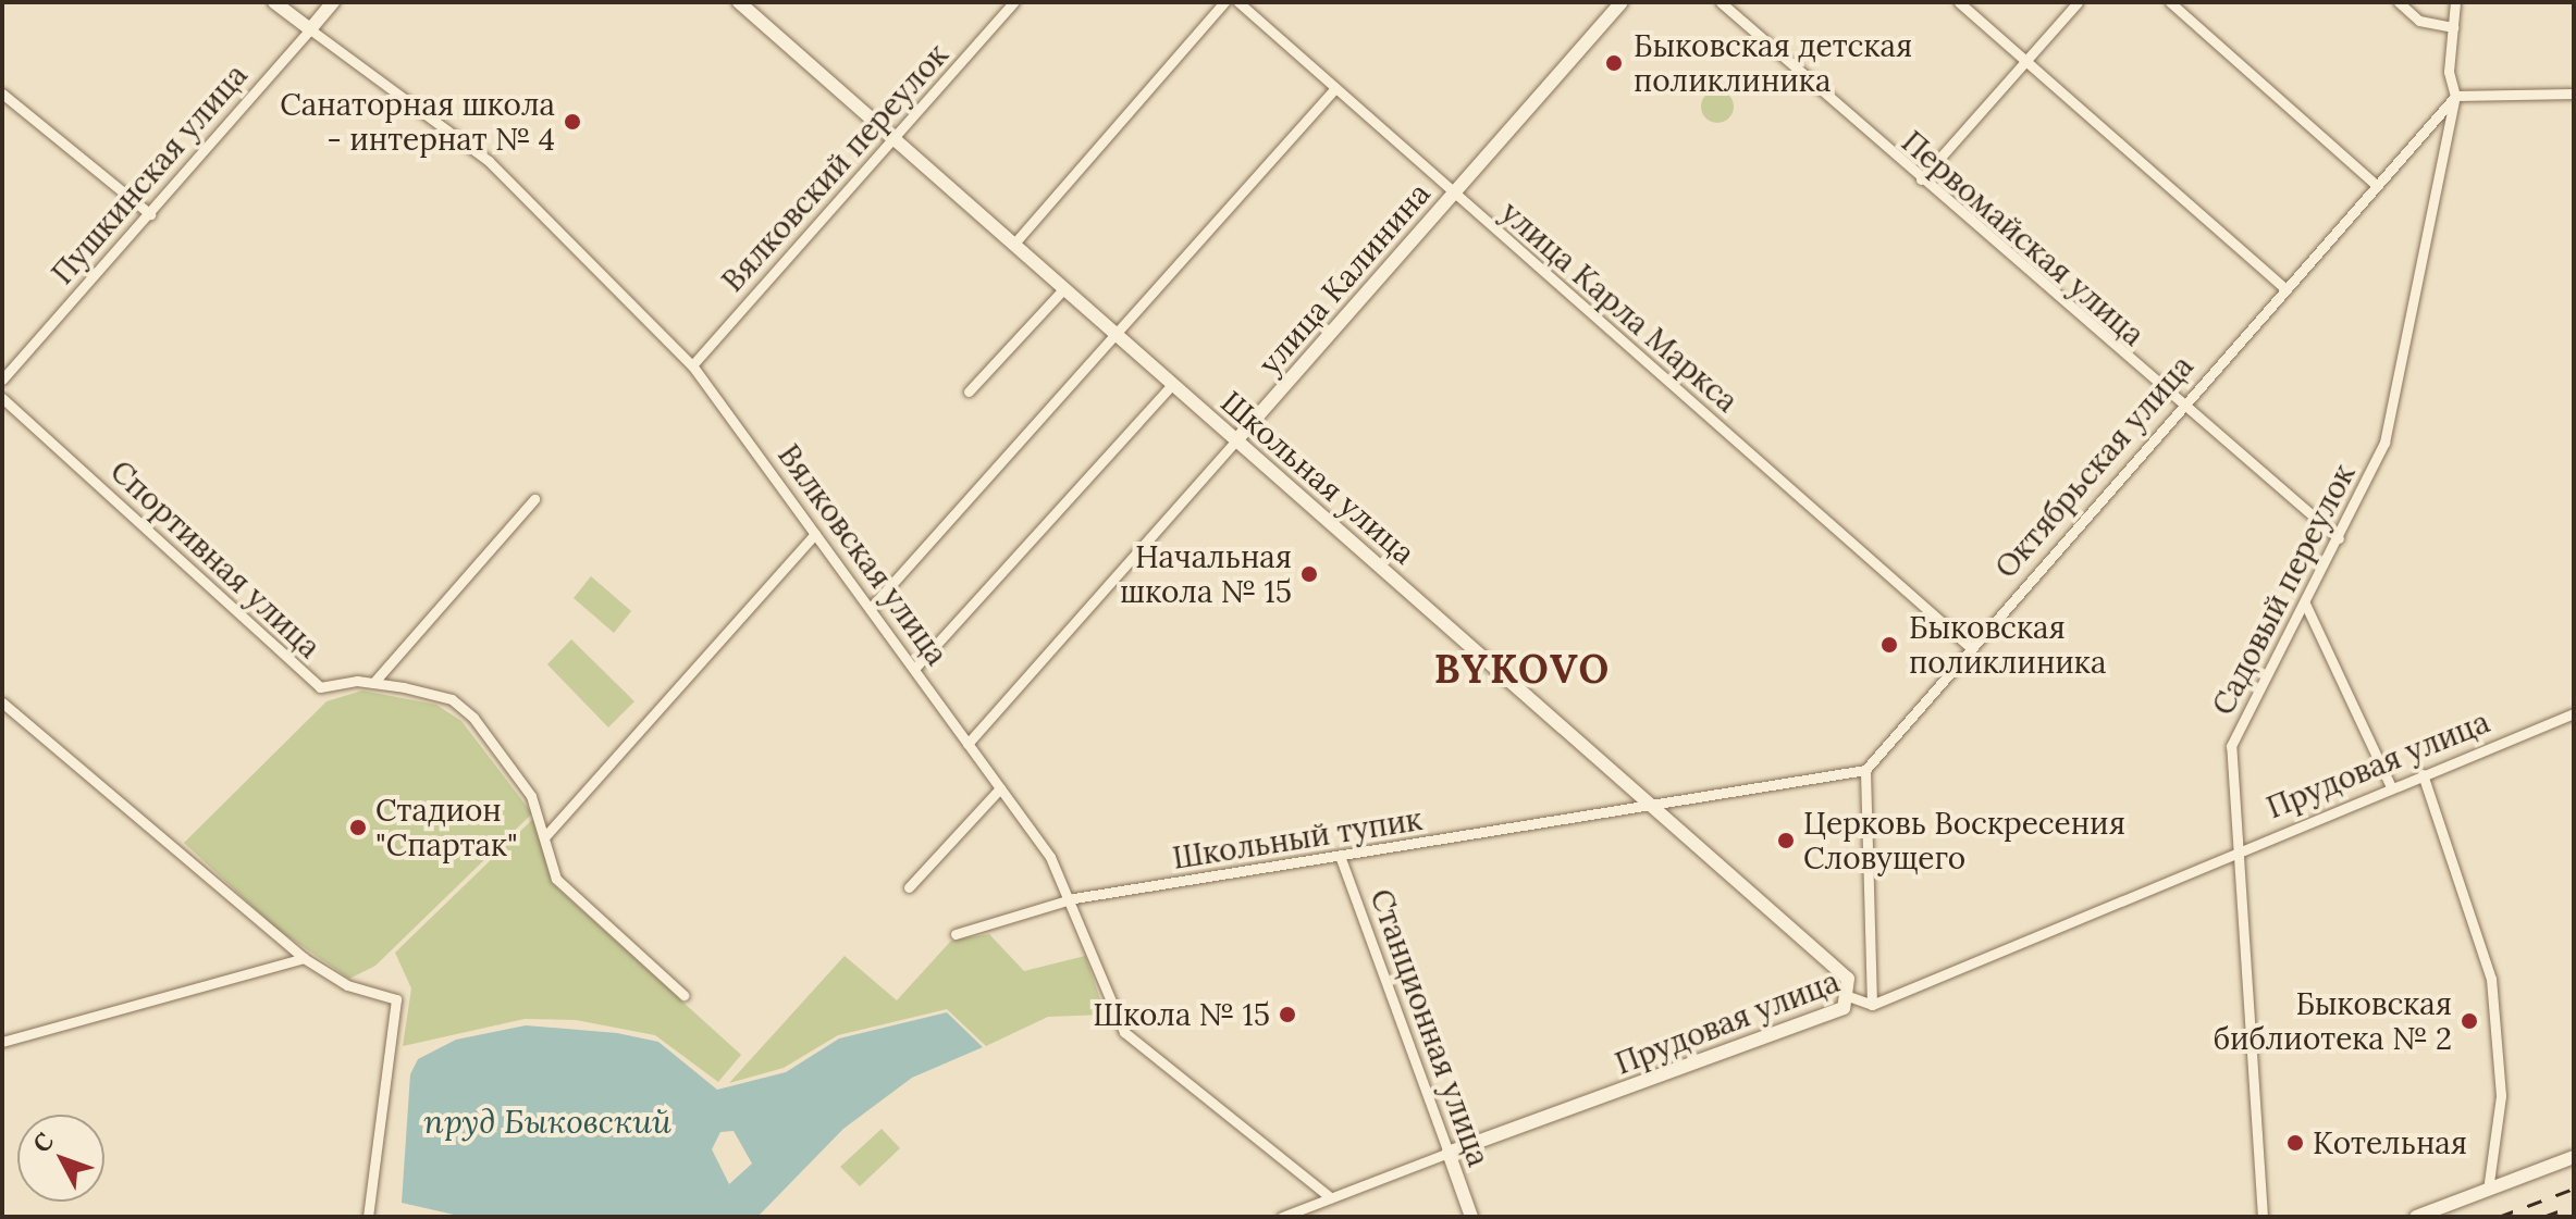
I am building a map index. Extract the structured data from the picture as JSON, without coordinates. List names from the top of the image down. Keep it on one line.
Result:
{"streets":{"main road":["Пушкинская улица","улица Калинина","Школьная улица","Вялковская улица","Прудовая улица","Станционная улица"],"street":["Вялковский переулок","Первомайская улица","улица Карла Маркса","Октябрьская улица","Спортивная улица","Садовый переулок","Школьный тупик"]},"crossings":[["Вялковский переулок","Школьная улица"],["Вялковский переулок","Вялковская улица"],["Пушкинская улица","Вялковская улица"],["Первомайская улица","Октябрьская улица"],["Первомайская улица","Садовый переулок"],["улица Калинина","улица Карла Маркса"],["улица Калинина","Школьная улица"],["улица Калинина","Вялковская улица"],["улица Карла Маркса","Октябрьская улица"],["Октябрьская улица","Садовый переулок"],["Октябрьская улица","Школьный тупик"],["Школьная улица","Прудовая улица"],["Школьная улица","Школьный тупик"],["Вялковская улица","Прудовая улица"],["Вялковская улица","Школьный тупик"],["Садовый переулок","Прудовая улица"],["Прудовая улица","Станционная улица"],["Школьный тупик","Станционная улица"]],"districts":["BYKOVO"],"water":["пруд Быковский"],"places":["Быковская детская поликлиника","Санаторная школа - интернат № 4","Начальная школа № 15","Быковская поликлиника","Стадион \"Спартак\"","Церковь Воскресения Словущего","Школа № 15","Быковская библиотека № 2","Котельная"],"north":"top left"}
